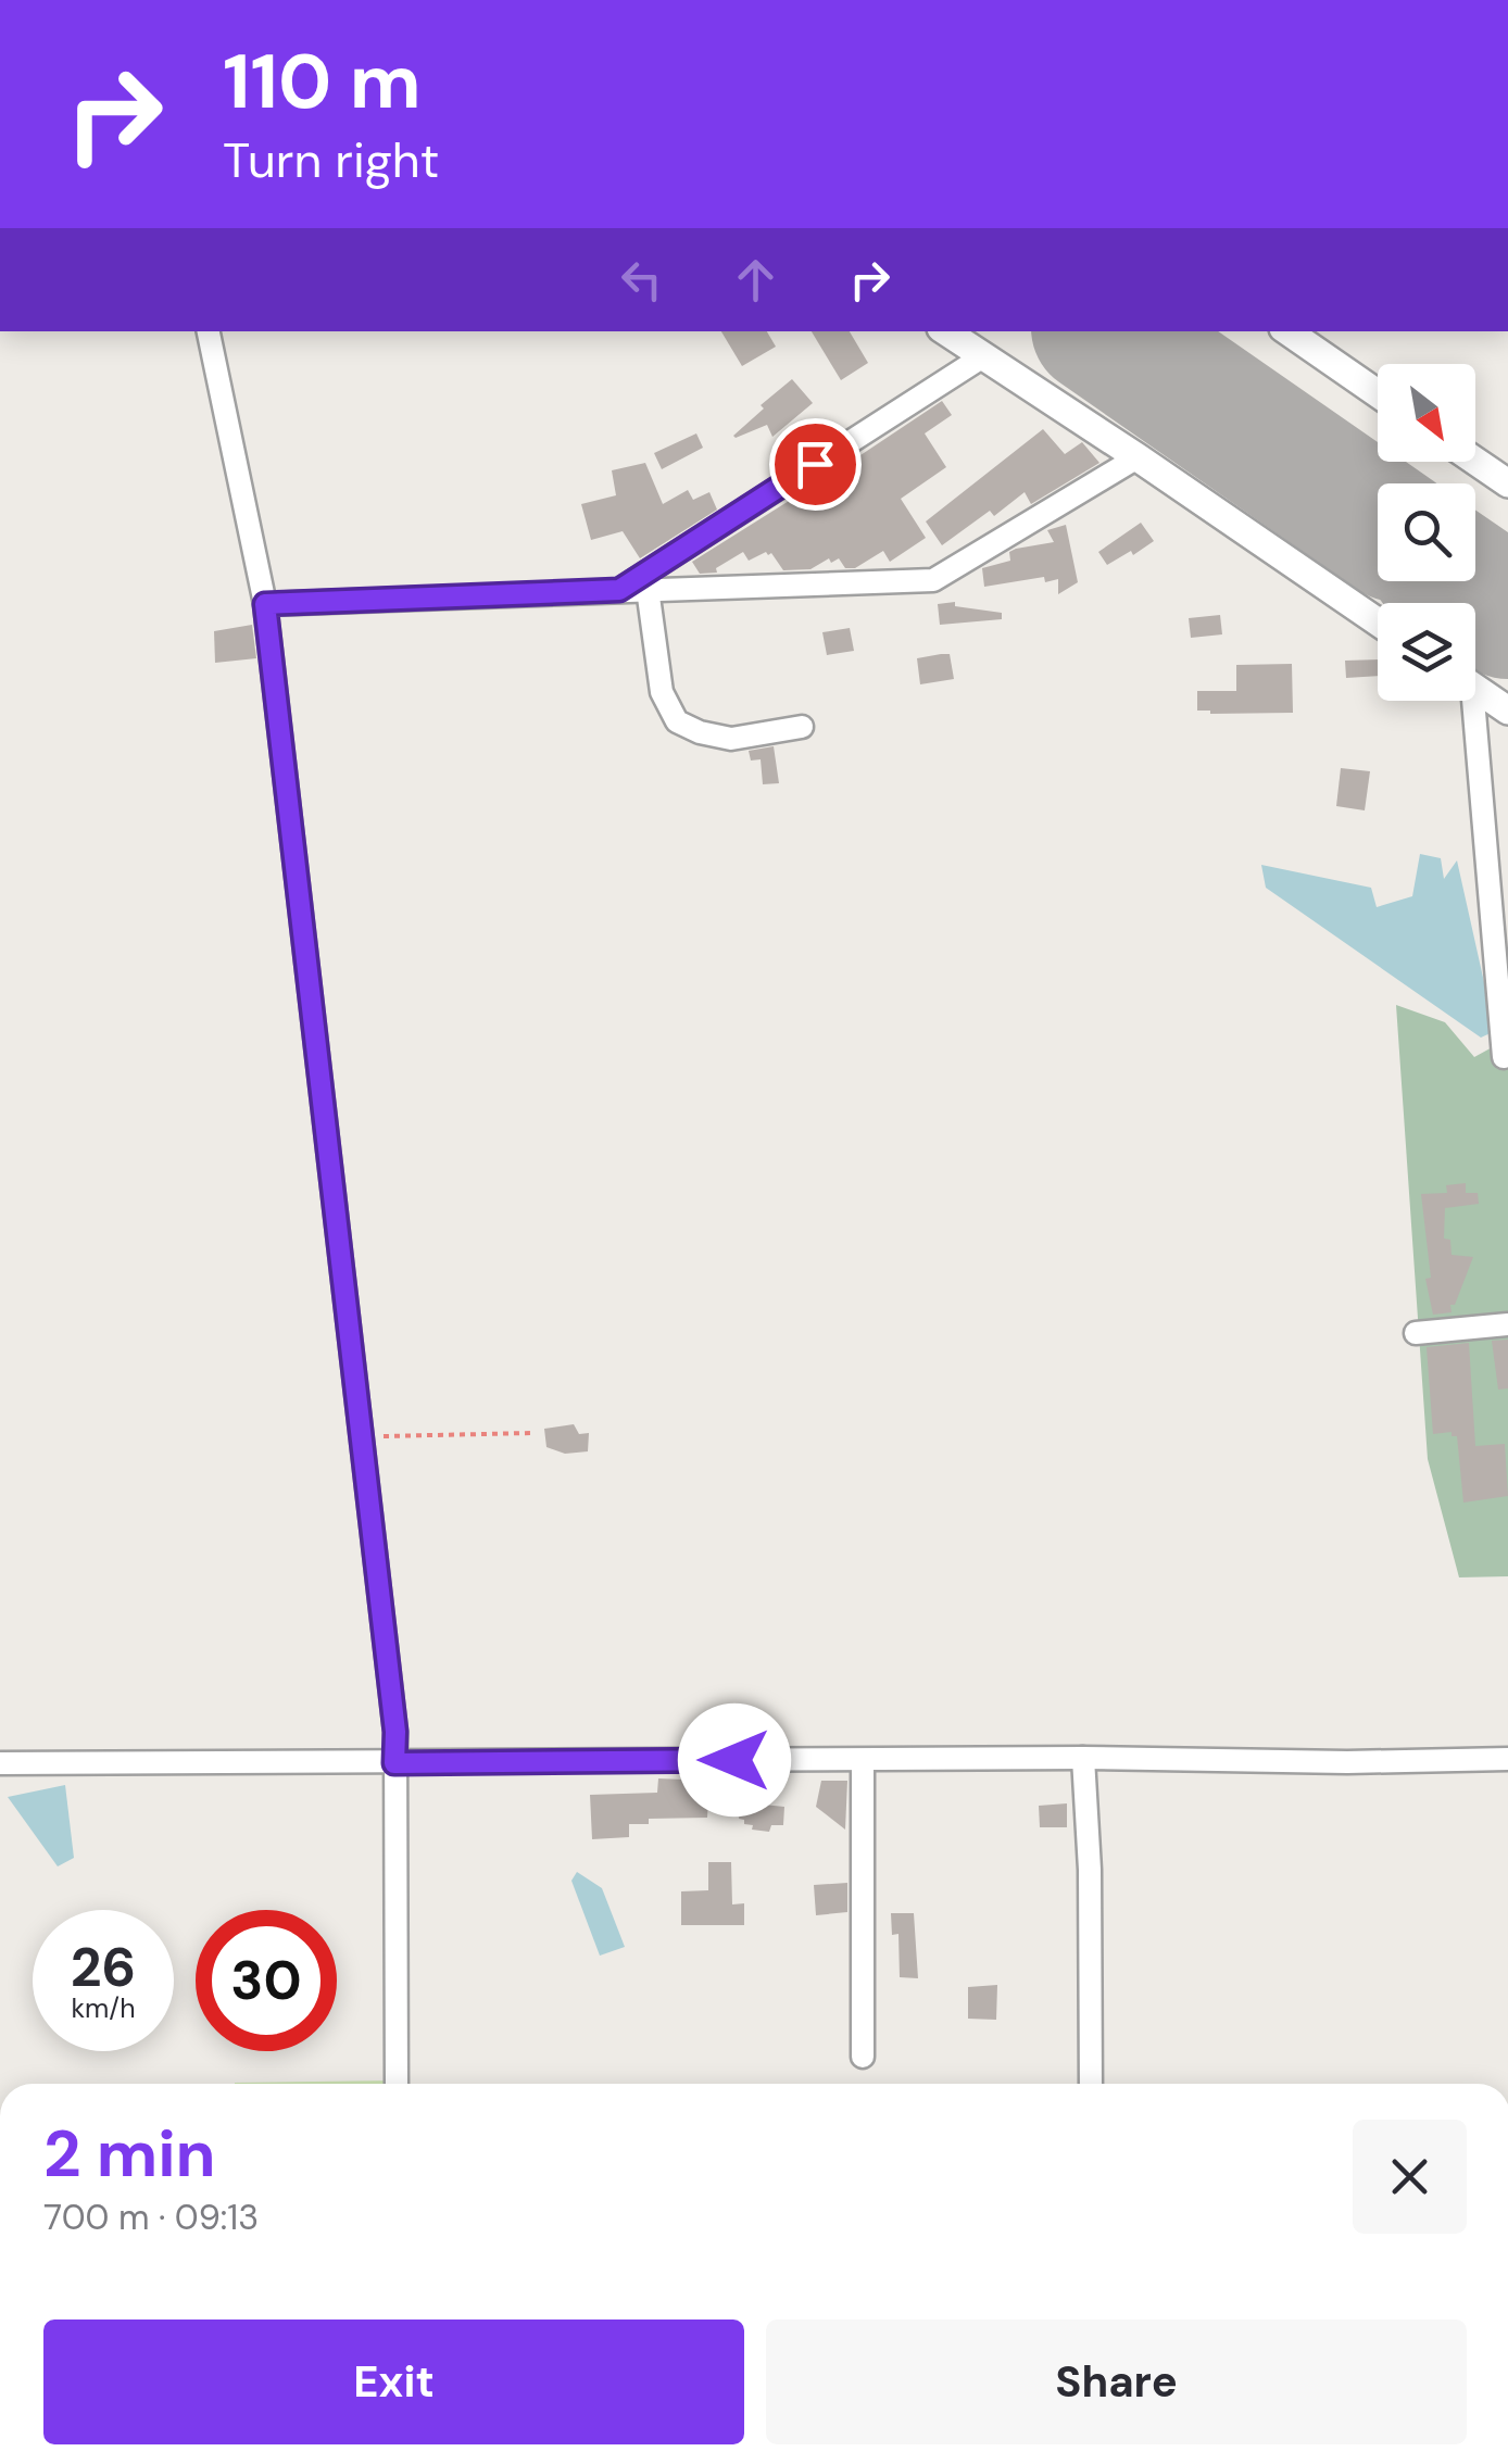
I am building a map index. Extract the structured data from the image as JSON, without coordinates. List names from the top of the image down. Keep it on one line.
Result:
{"north":"bottom right","page":{"turn":["110 m","Turn right"],"speed":"26 km/h","limit":"30","heading":["2 min","700 m · 09:13"],"buttons":["Exit","Share"]}}
